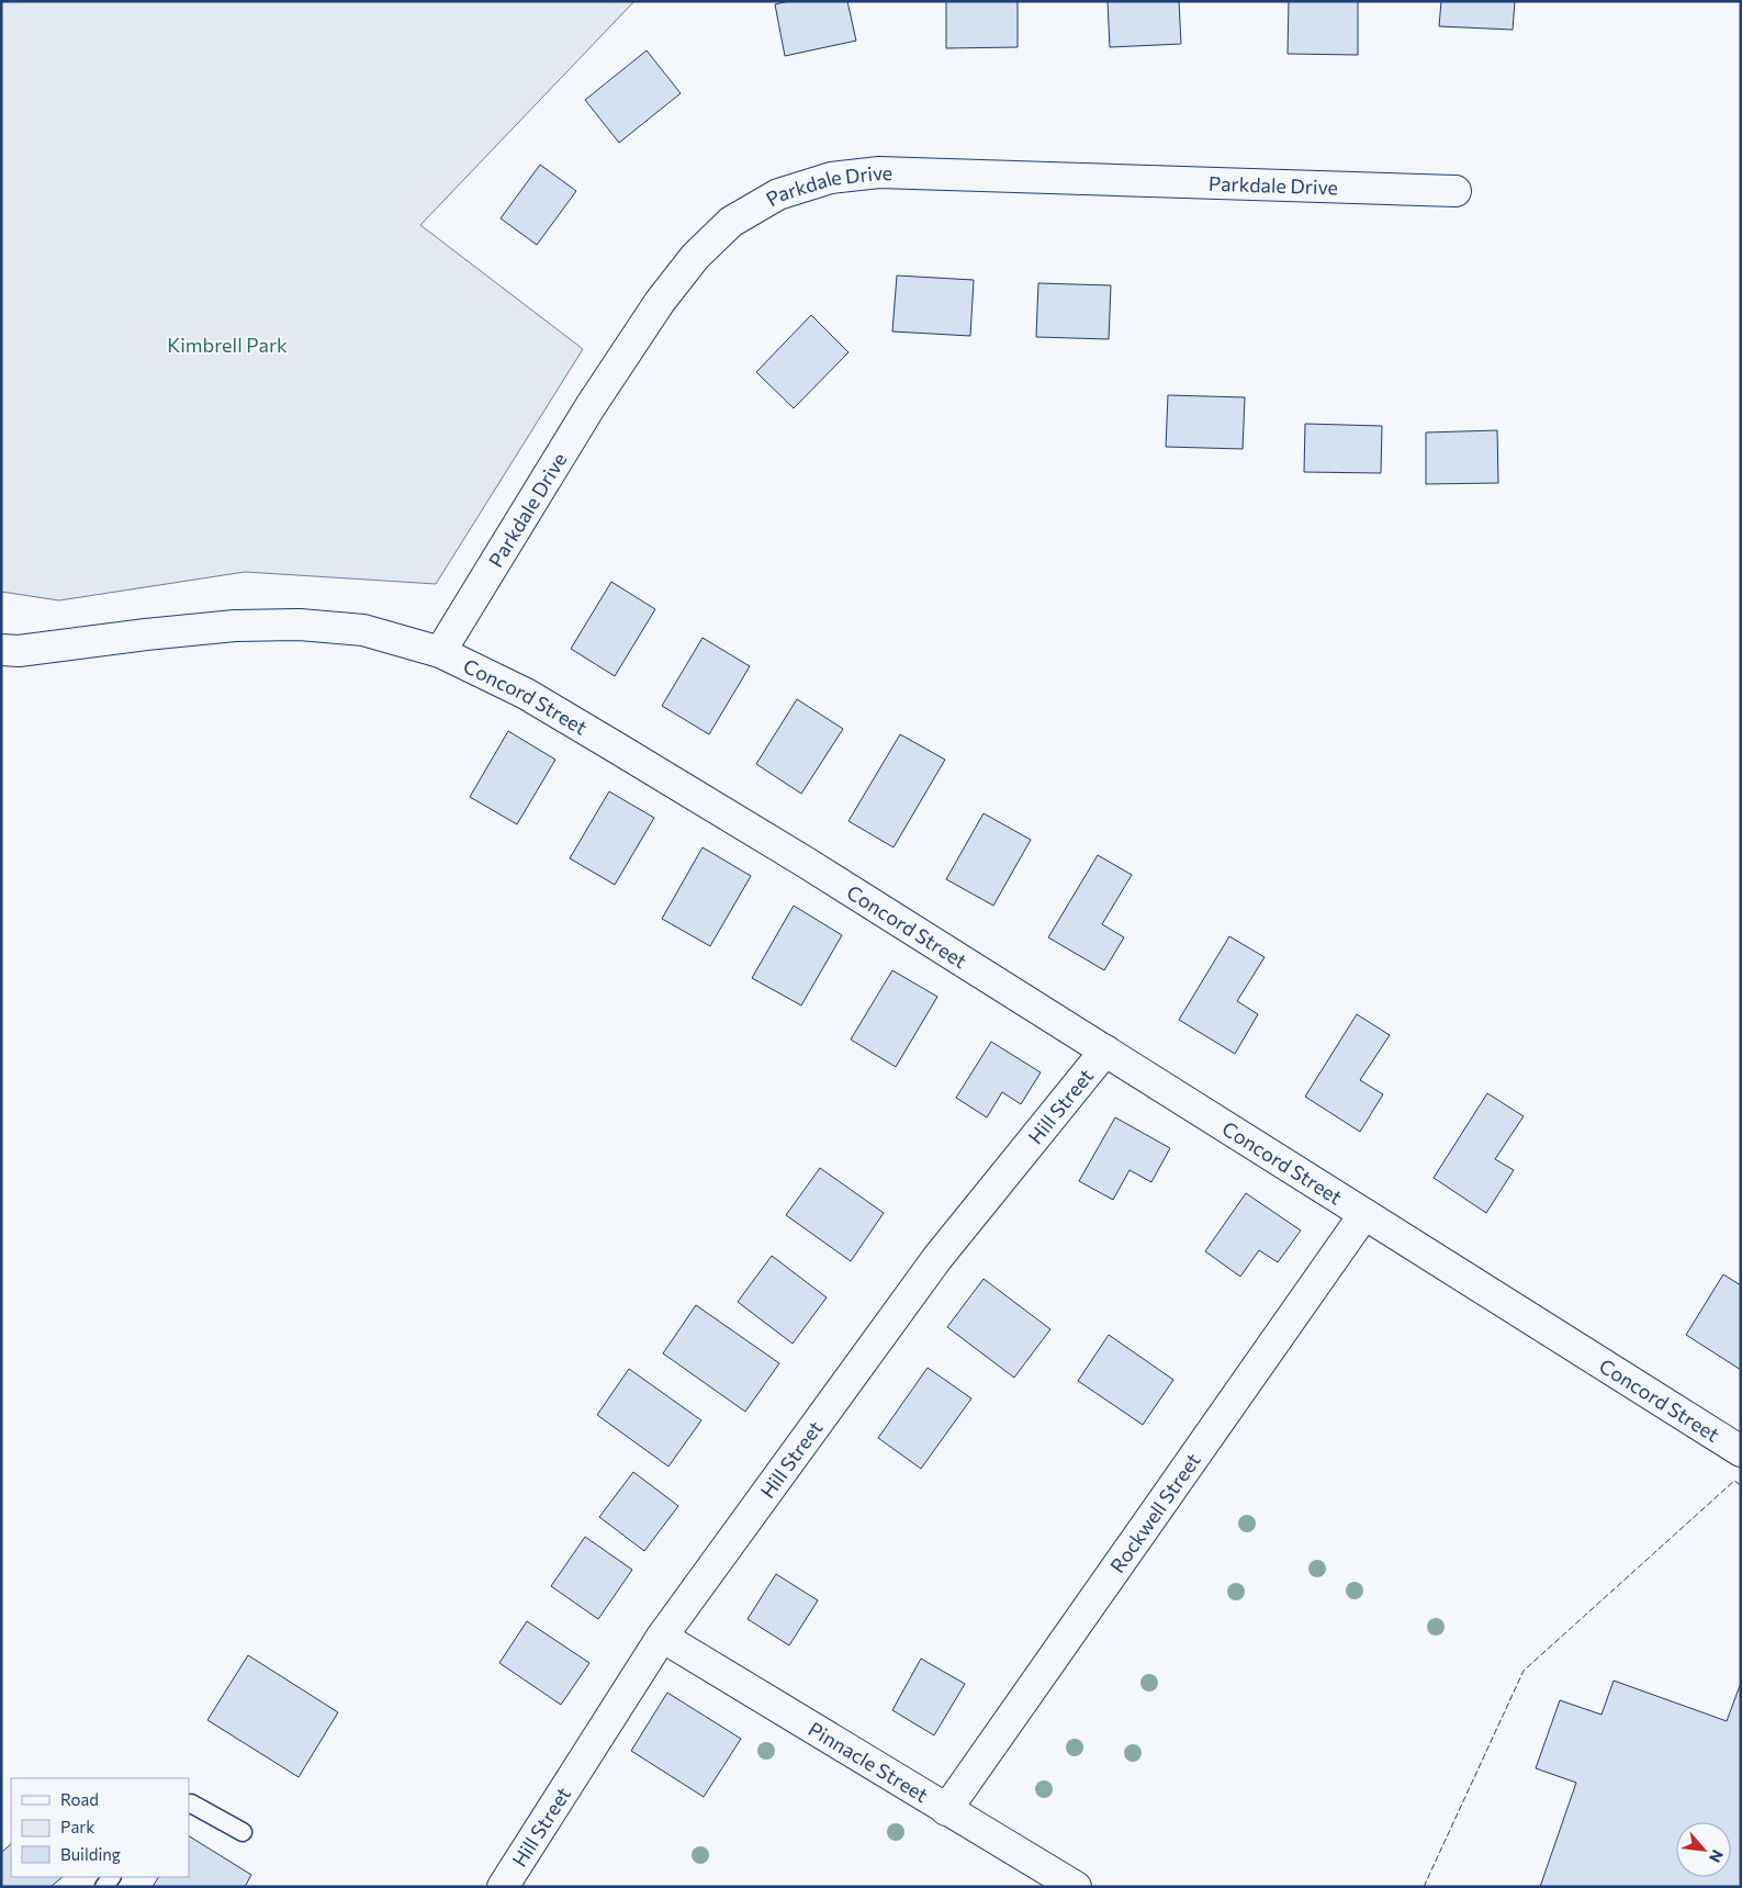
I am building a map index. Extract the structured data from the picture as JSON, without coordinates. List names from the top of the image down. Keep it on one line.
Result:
{"streets":{"street":["Parkdale Drive","Concord Street","Hill Street","Rockwell Street","Pinnacle Street"]},"crossings":[["Parkdale Drive","Concord Street"],["Concord Street","Hill Street"],["Concord Street","Rockwell Street"],["Hill Street","Pinnacle Street"],["Rockwell Street","Pinnacle Street"]],"parks":["Kimbrell Park"],"legend":["Road","Park","Building"],"north":"bottom right"}
